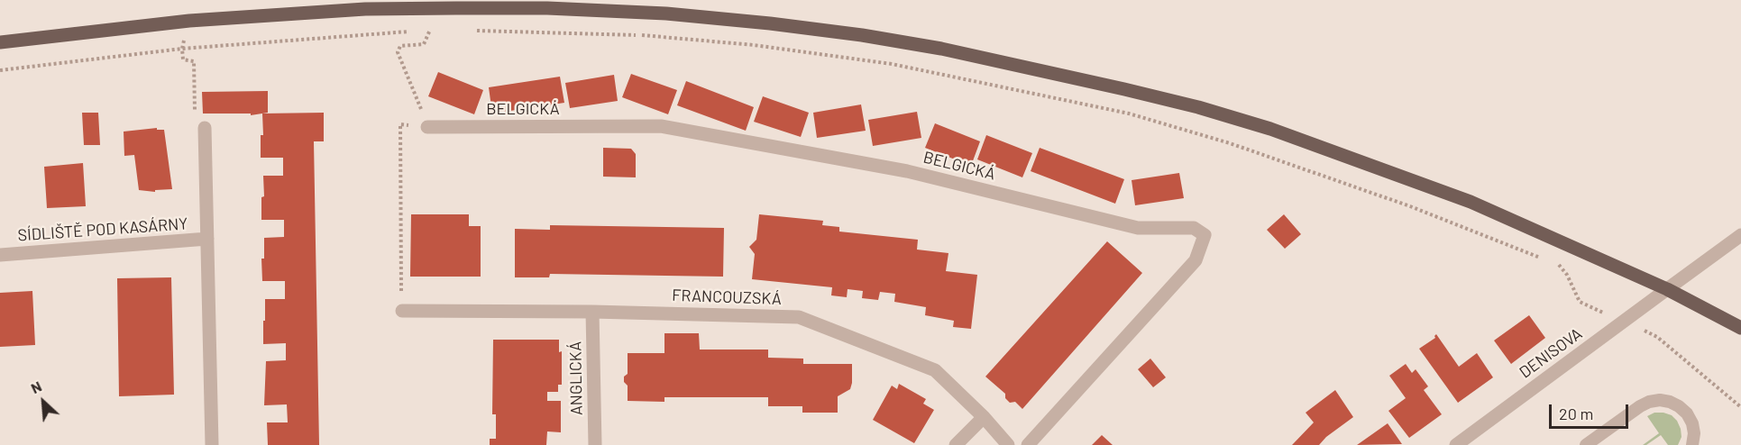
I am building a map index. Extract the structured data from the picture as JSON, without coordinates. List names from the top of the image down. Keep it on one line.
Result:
{"streets":{"street":["BELGICKÁ","SÍDLIŠTĚ POD KASÁRNY","FRANCOUZSKÁ","DENISOVA","ANGLICKÁ"]},"crossings":[["FRANCOUZSKÁ","ANGLICKÁ"]],"scale_bar":"20 m","north":"top left"}
